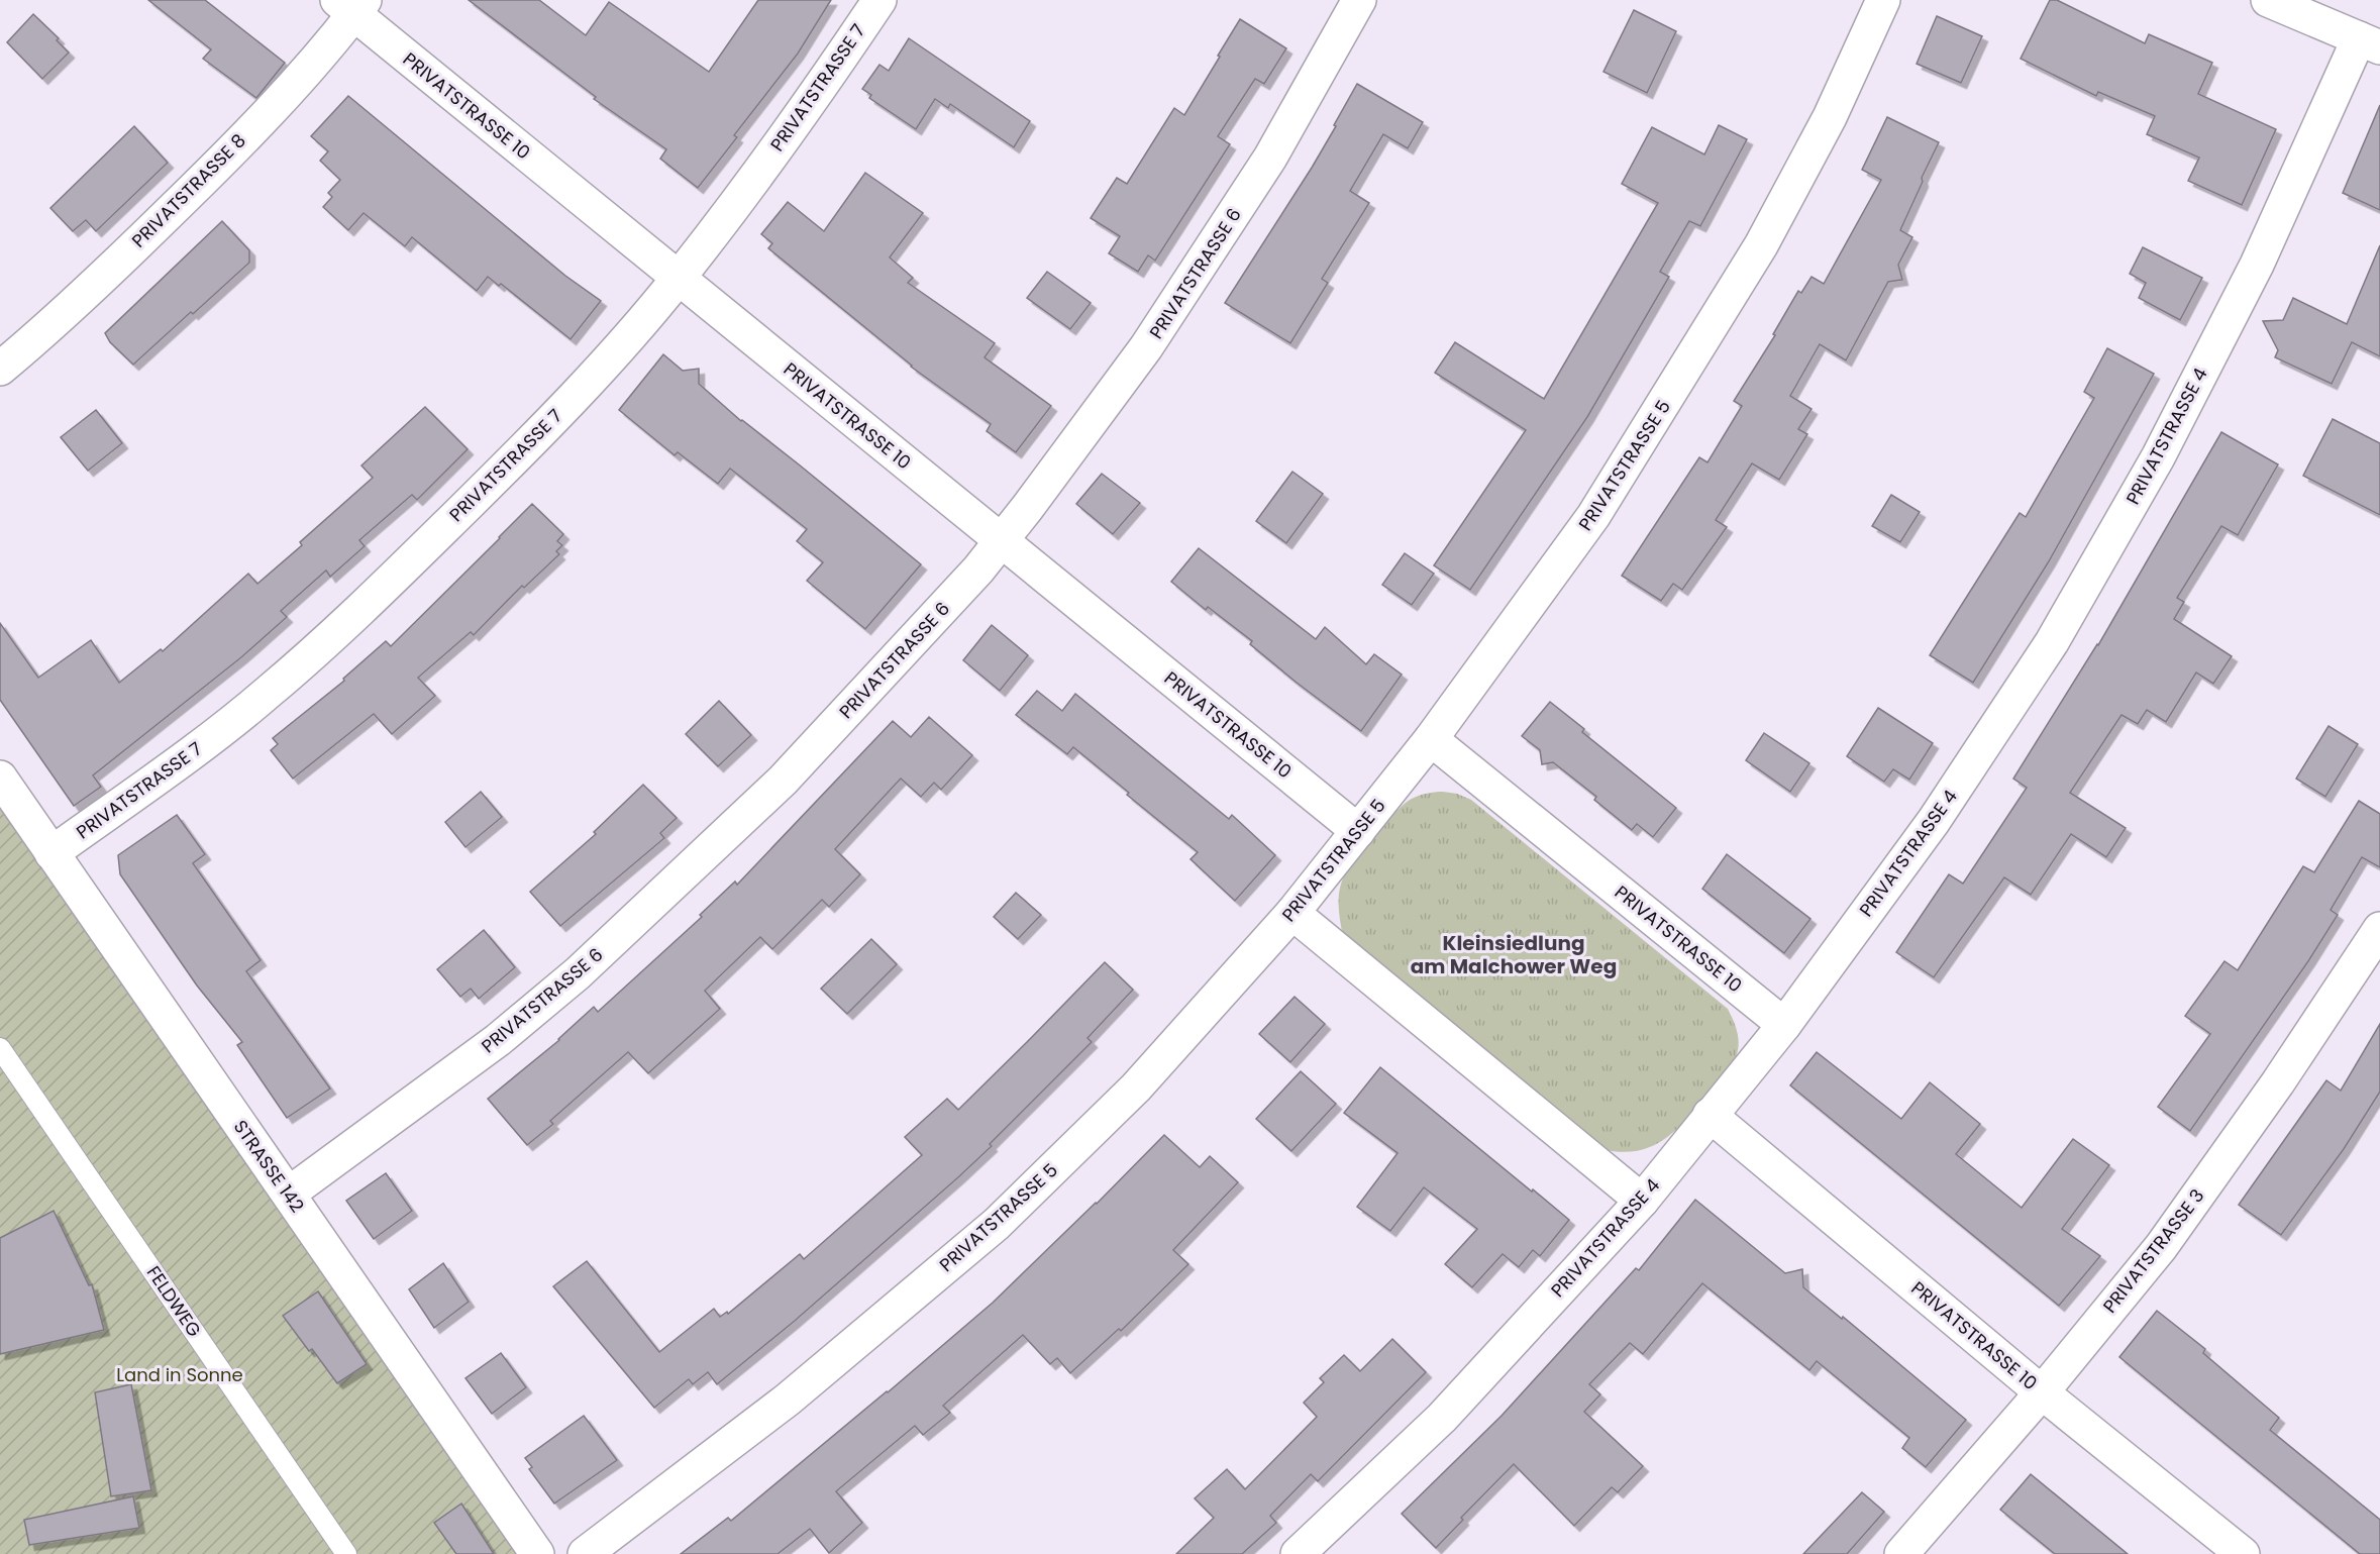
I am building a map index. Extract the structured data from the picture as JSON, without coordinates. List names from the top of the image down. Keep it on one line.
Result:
{"streets":{"street":["PRIVATSTRASSE 7","PRIVATSTRASSE 10","PRIVATSTRASSE 8","PRIVATSTRASSE 6","PRIVATSTRASSE 4","PRIVATSTRASSE 5","STRASSE 142","PRIVATSTRASSE 3"],"lane":["FELDWEG"]},"crossings":[["PRIVATSTRASSE 7","PRIVATSTRASSE 10"],["PRIVATSTRASSE 7","STRASSE 142"],["PRIVATSTRASSE 10","PRIVATSTRASSE 8"],["PRIVATSTRASSE 10","PRIVATSTRASSE 6"],["PRIVATSTRASSE 10","PRIVATSTRASSE 4"],["PRIVATSTRASSE 10","PRIVATSTRASSE 5"],["PRIVATSTRASSE 10","PRIVATSTRASSE 3"],["PRIVATSTRASSE 6","STRASSE 142"]],"districts":["Kleinsiedlung am Malchower Weg"],"parks":["Land in Sonne"]}
